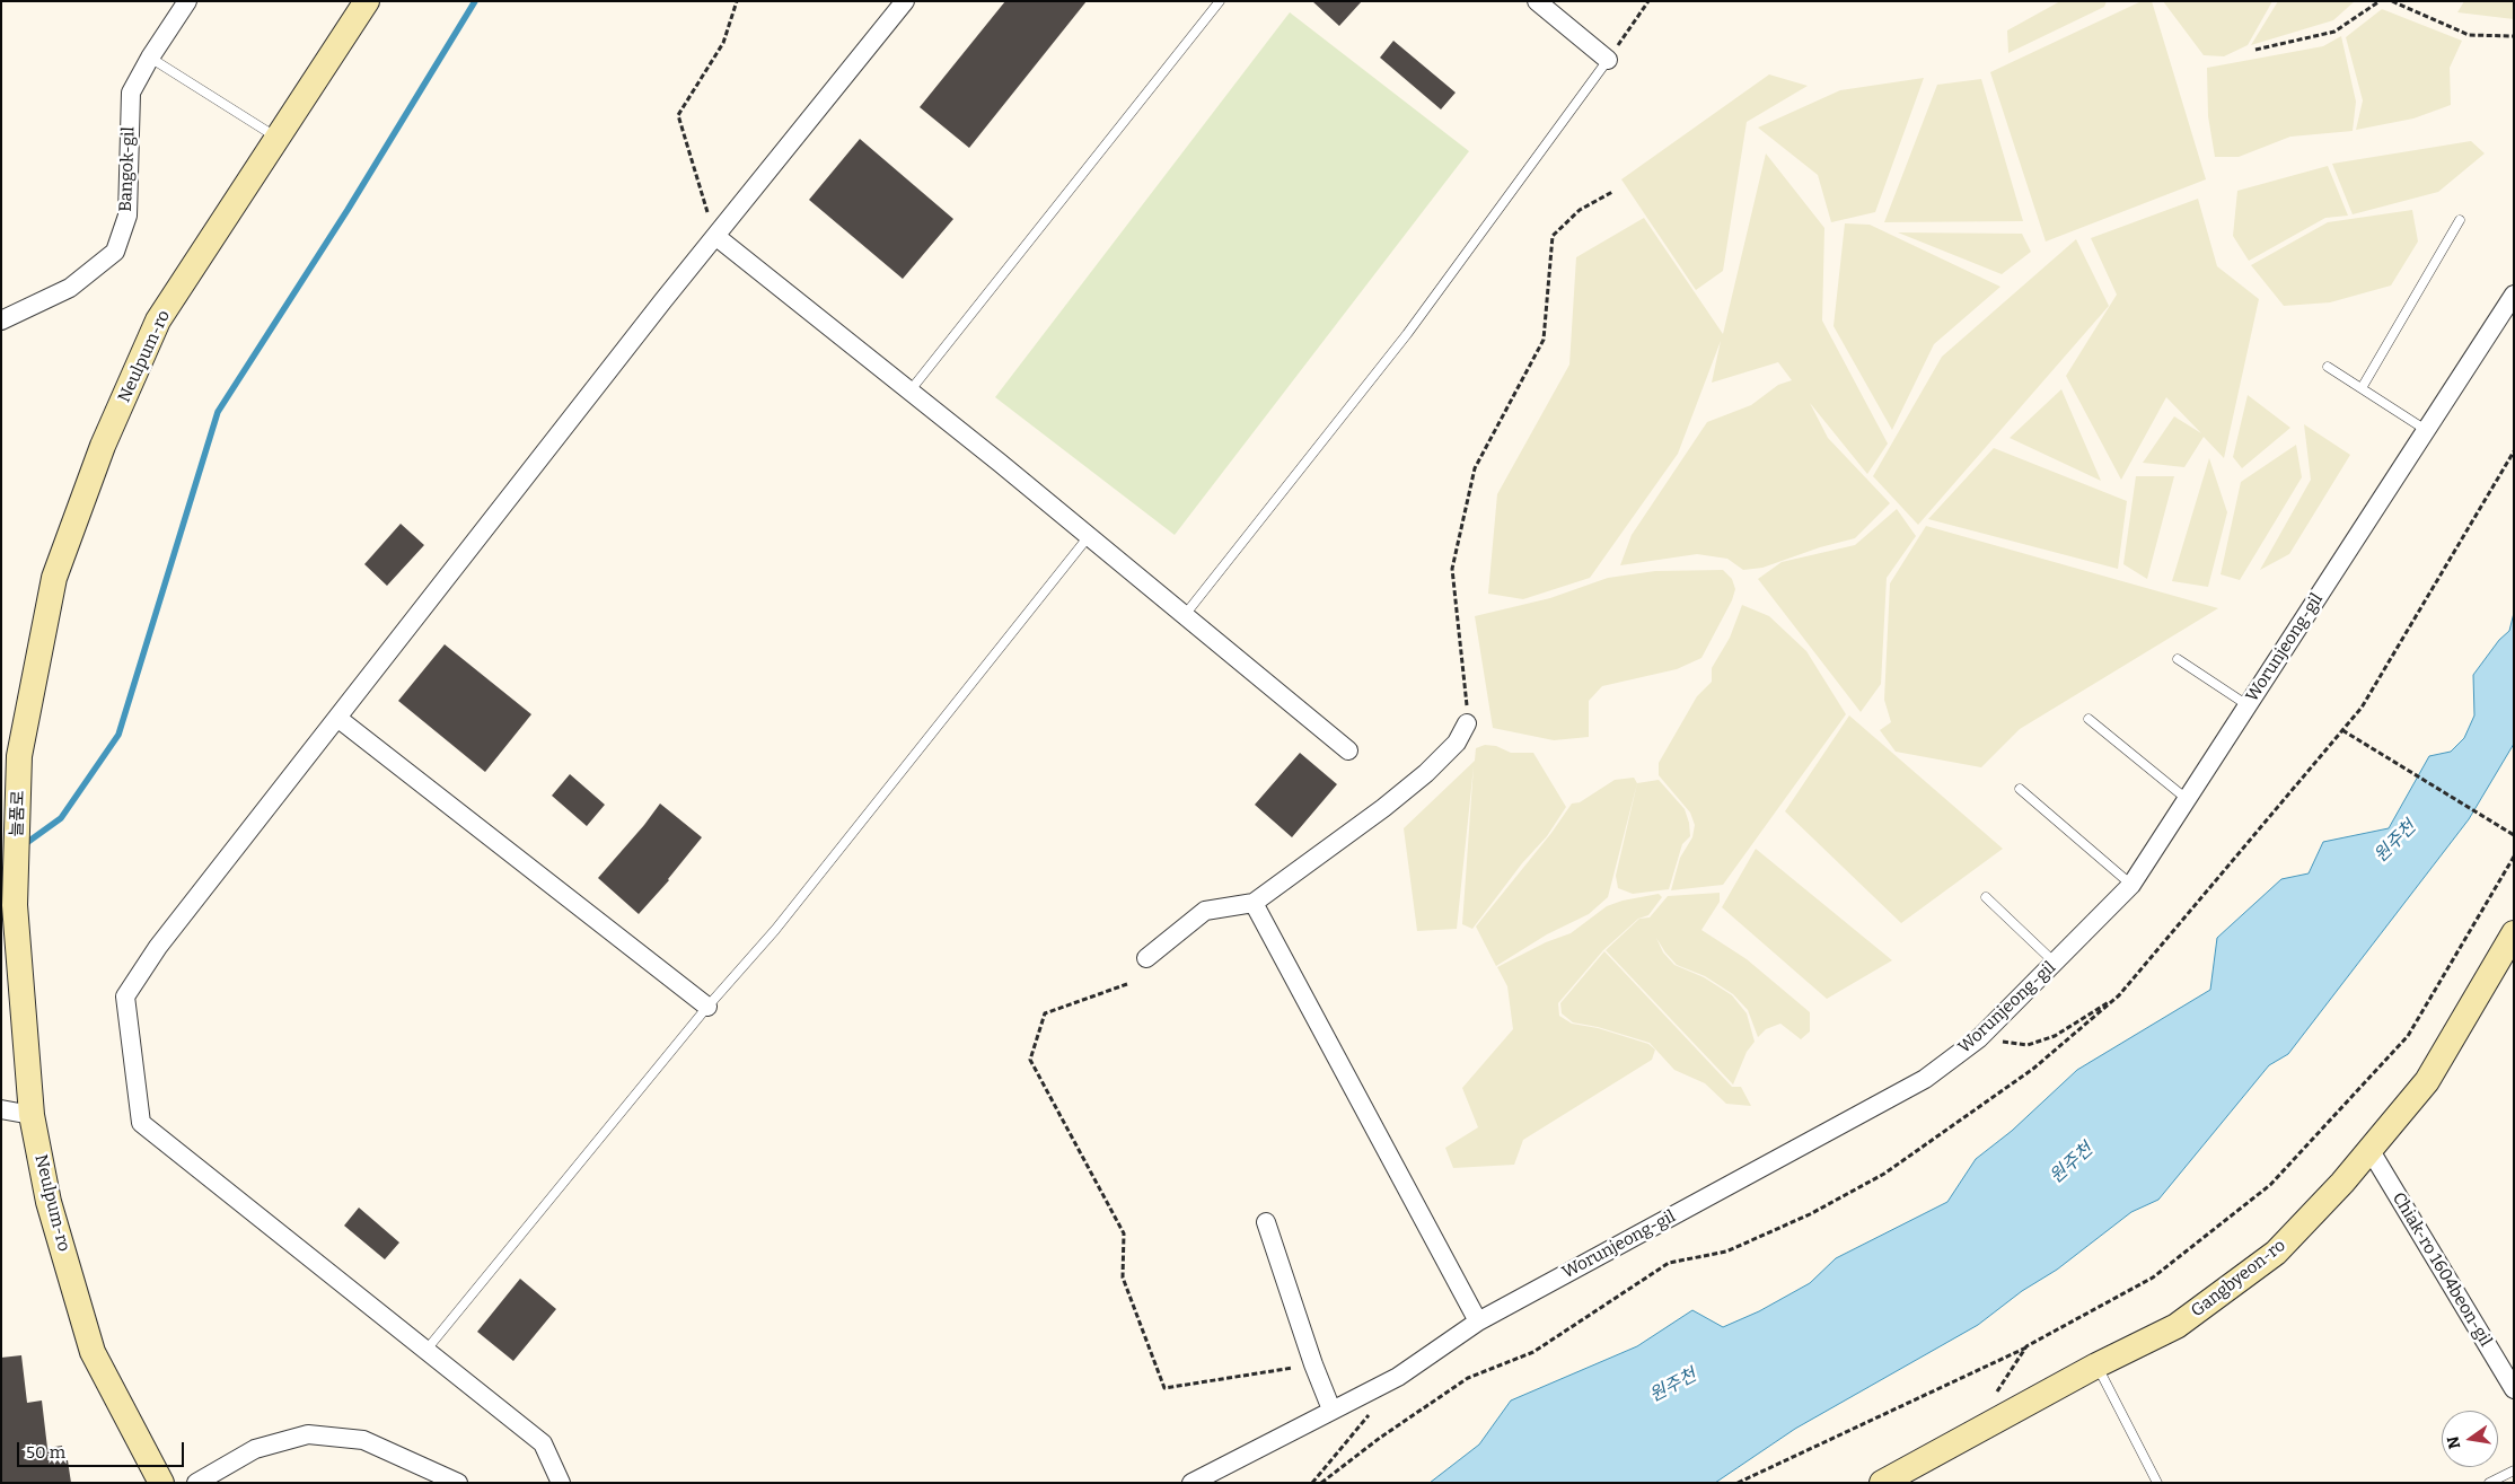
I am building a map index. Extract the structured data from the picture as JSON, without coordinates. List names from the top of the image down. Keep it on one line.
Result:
{"streets":{"street":["Bangok-gil","Neulpum-ro","Worunjeong-gil","늘품로","Chiak-ro 1604beon-gil","Gangbyeon-ro"]},"crossings":[["Neulpum-ro","늘품로"],["Chiak-ro 1604beon-gil","Gangbyeon-ro"]],"water":["원주천"],"scale_bar":"50 m","north":"left"}
